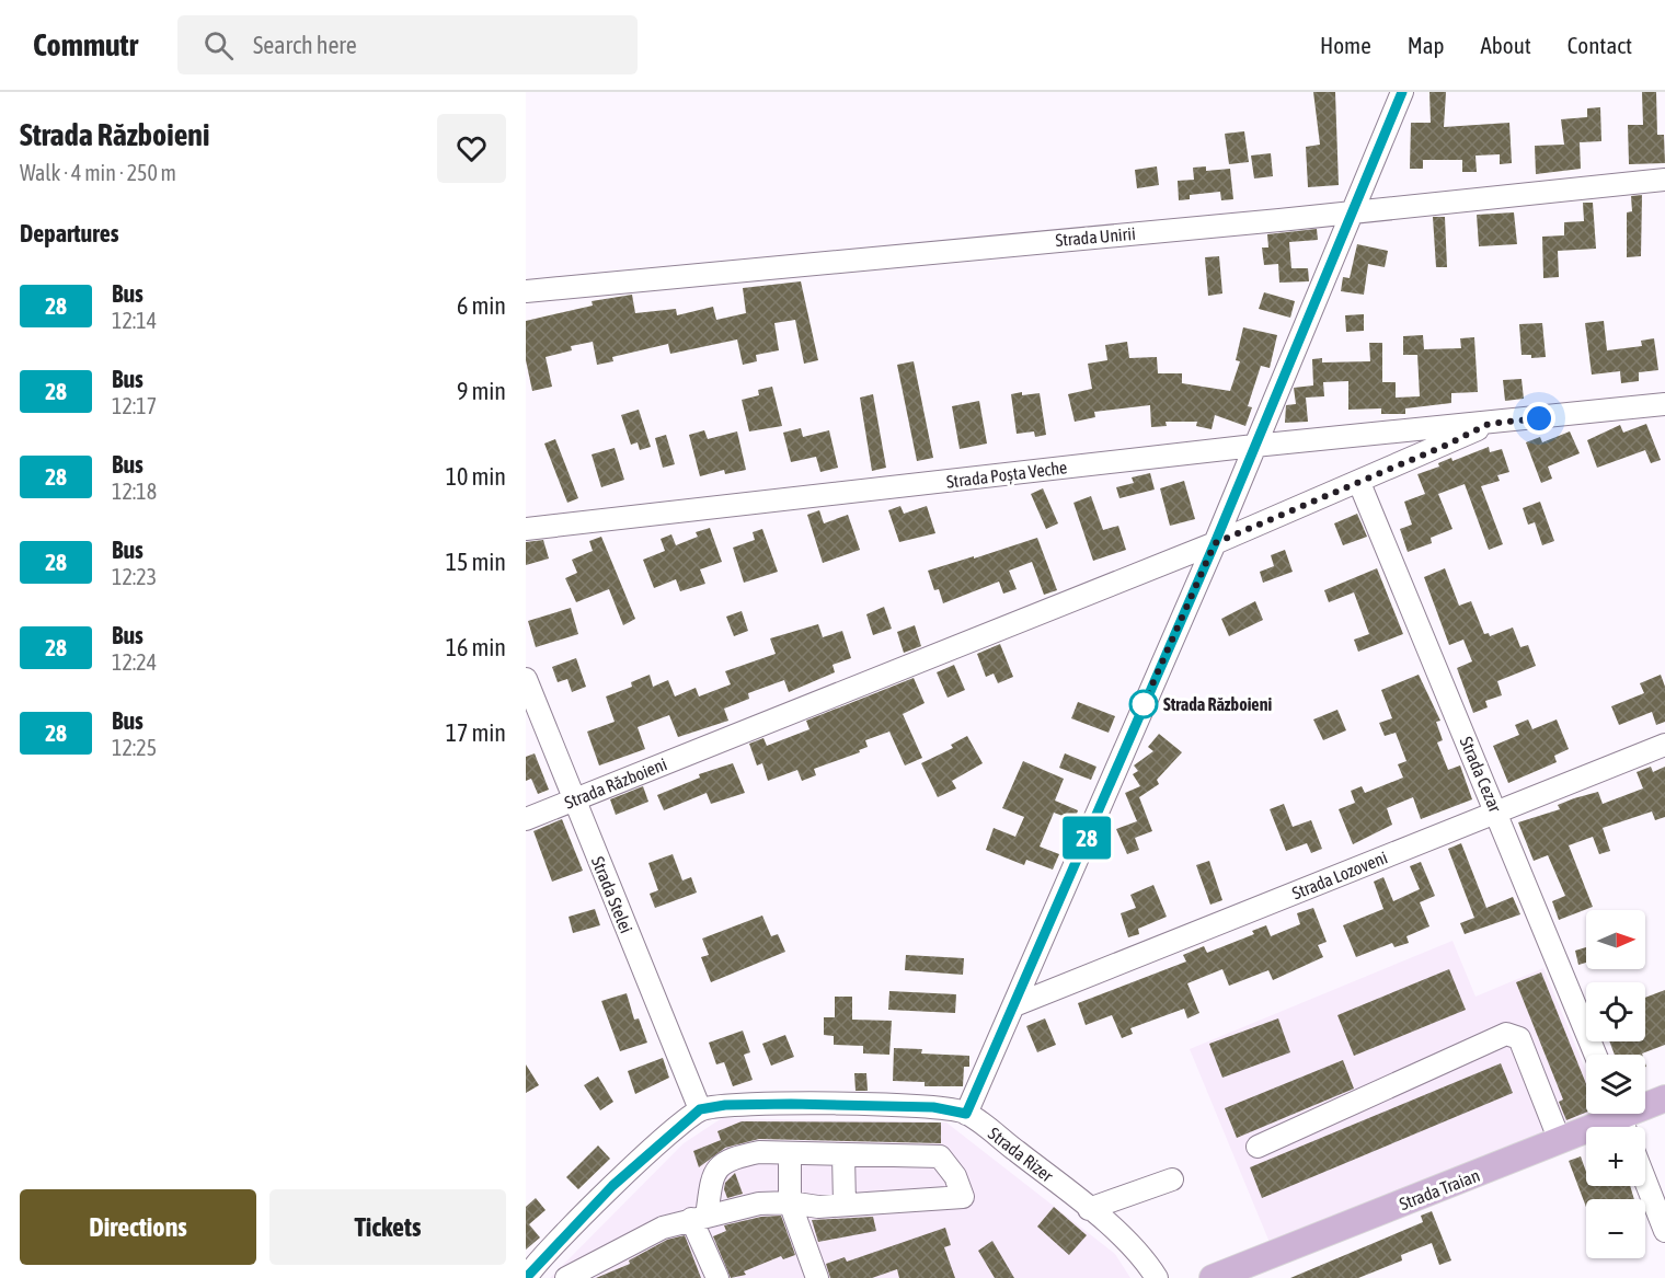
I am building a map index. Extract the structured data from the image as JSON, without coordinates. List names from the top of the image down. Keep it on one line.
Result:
{"streets":{"main road":["Strada Traian"],"street":["Strada Unirii","Strada Poșta Veche","Strada Cezar","Strada Războieni","Strada Lozoveni","Strada Stelei","Strada Rizer"]},"crossings":[["Strada Poșta Veche","Strada Războieni"],["Strada Cezar","Strada Războieni"],["Strada Cezar","Strada Lozoveni"],["Strada Războieni","Strada Stelei"],["Strada Stelei","Strada Rizer"]],"places":["Strada Războieni"],"lines":["bus line 28"],"north":"right","page":{"header":"Commutr","search":"Search here","nav":["Home","Map","About","Contact"],"heading":[["Strada Războieni","Walk · 4 min · 250 m"],"Departures"],"on_map":"28","list":[{"mark":"28","name":"Bus","note":"12:14","value":"6 min"},{"mark":"28","name":"Bus","note":"12:17","value":"9 min"},{"mark":"28","name":"Bus","note":"12:18","value":"10 min"},{"mark":"28","name":"Bus","note":"12:23","value":"15 min"},{"mark":"28","name":"Bus","note":"12:24","value":"16 min"},{"mark":"28","name":"Bus","note":"12:25","value":"17 min"}],"map_buttons":["+","−"],"buttons":["Directions","Tickets"]}}
